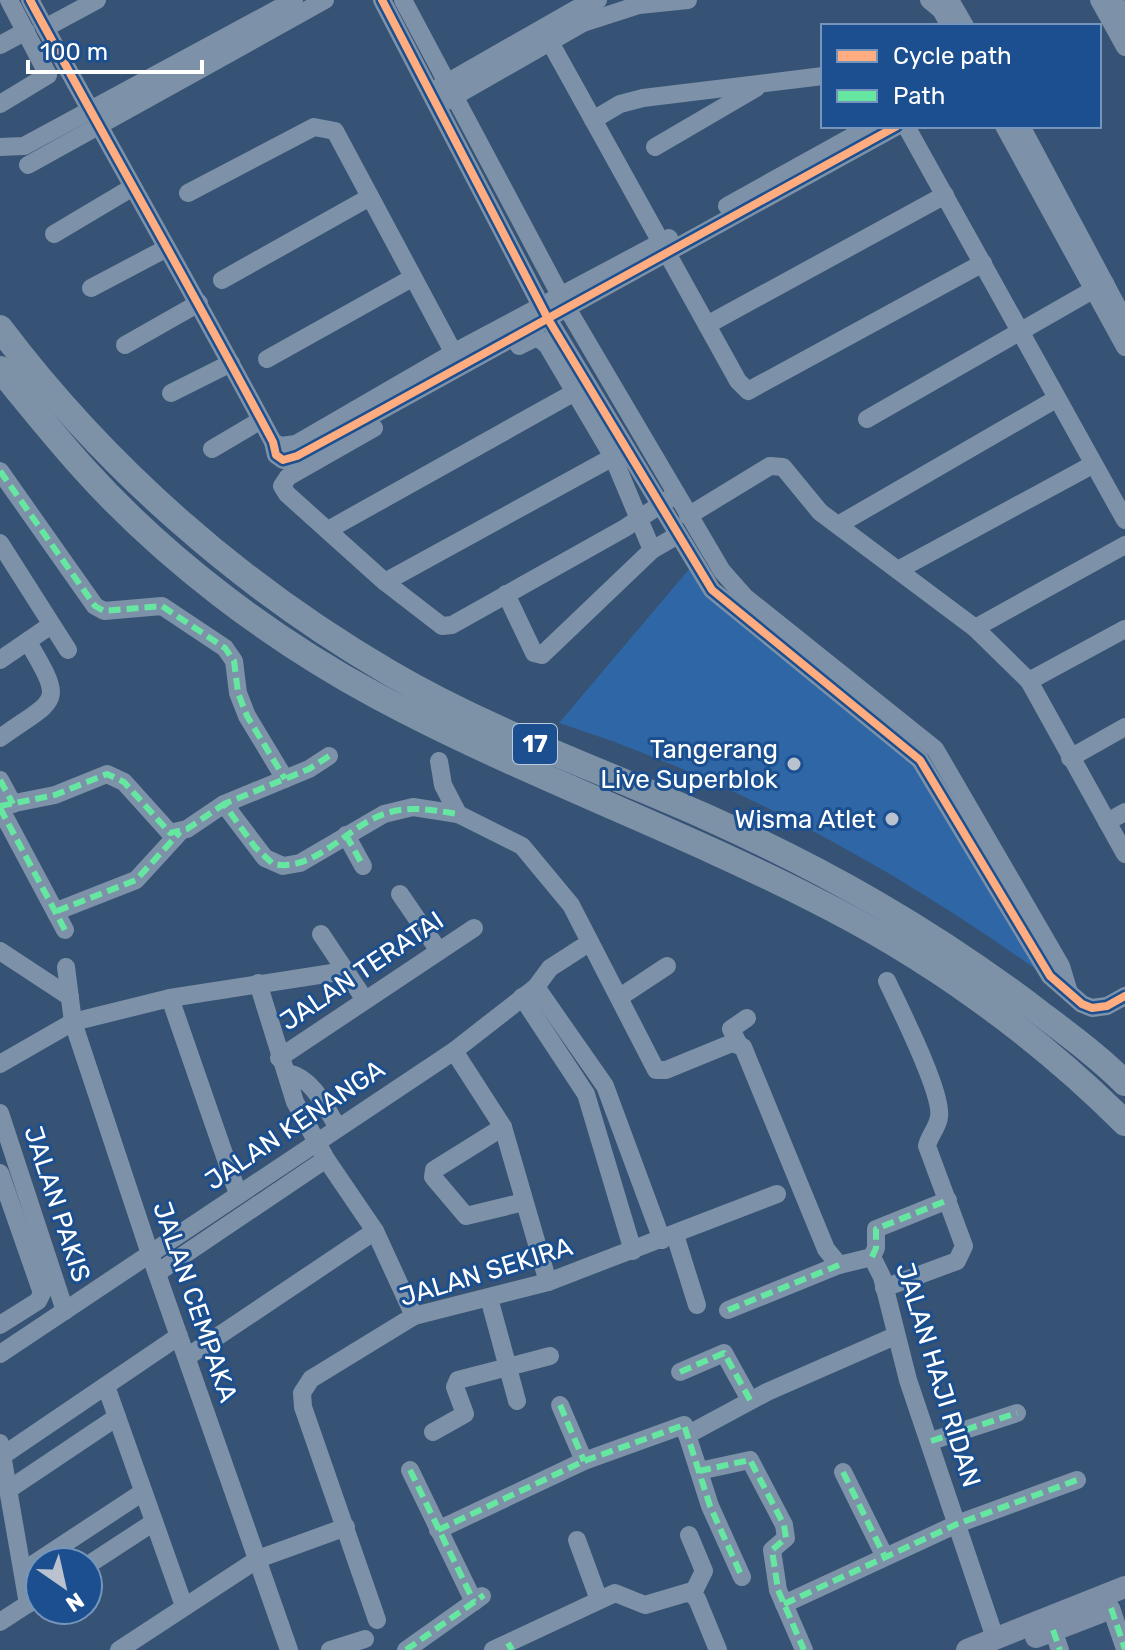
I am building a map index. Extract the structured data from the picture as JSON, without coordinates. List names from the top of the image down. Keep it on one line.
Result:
{"streets":{"highway":["17"],"street":["JALAN TERATAI","JALAN KENANGA","JALAN PAKIS","JALAN SEKIRA","JALAN CEMPAKA","JALAN HAJI RIDAN"]},"crossings":[["JALAN KENANGA","JALAN PAKIS"],["JALAN KENANGA","JALAN CEMPAKA"]],"places":["Tangerang Live Superblok","Wisma Atlet"],"legend":["Cycle path","Path"],"scale_bar":"100 m","north":"bottom right"}
